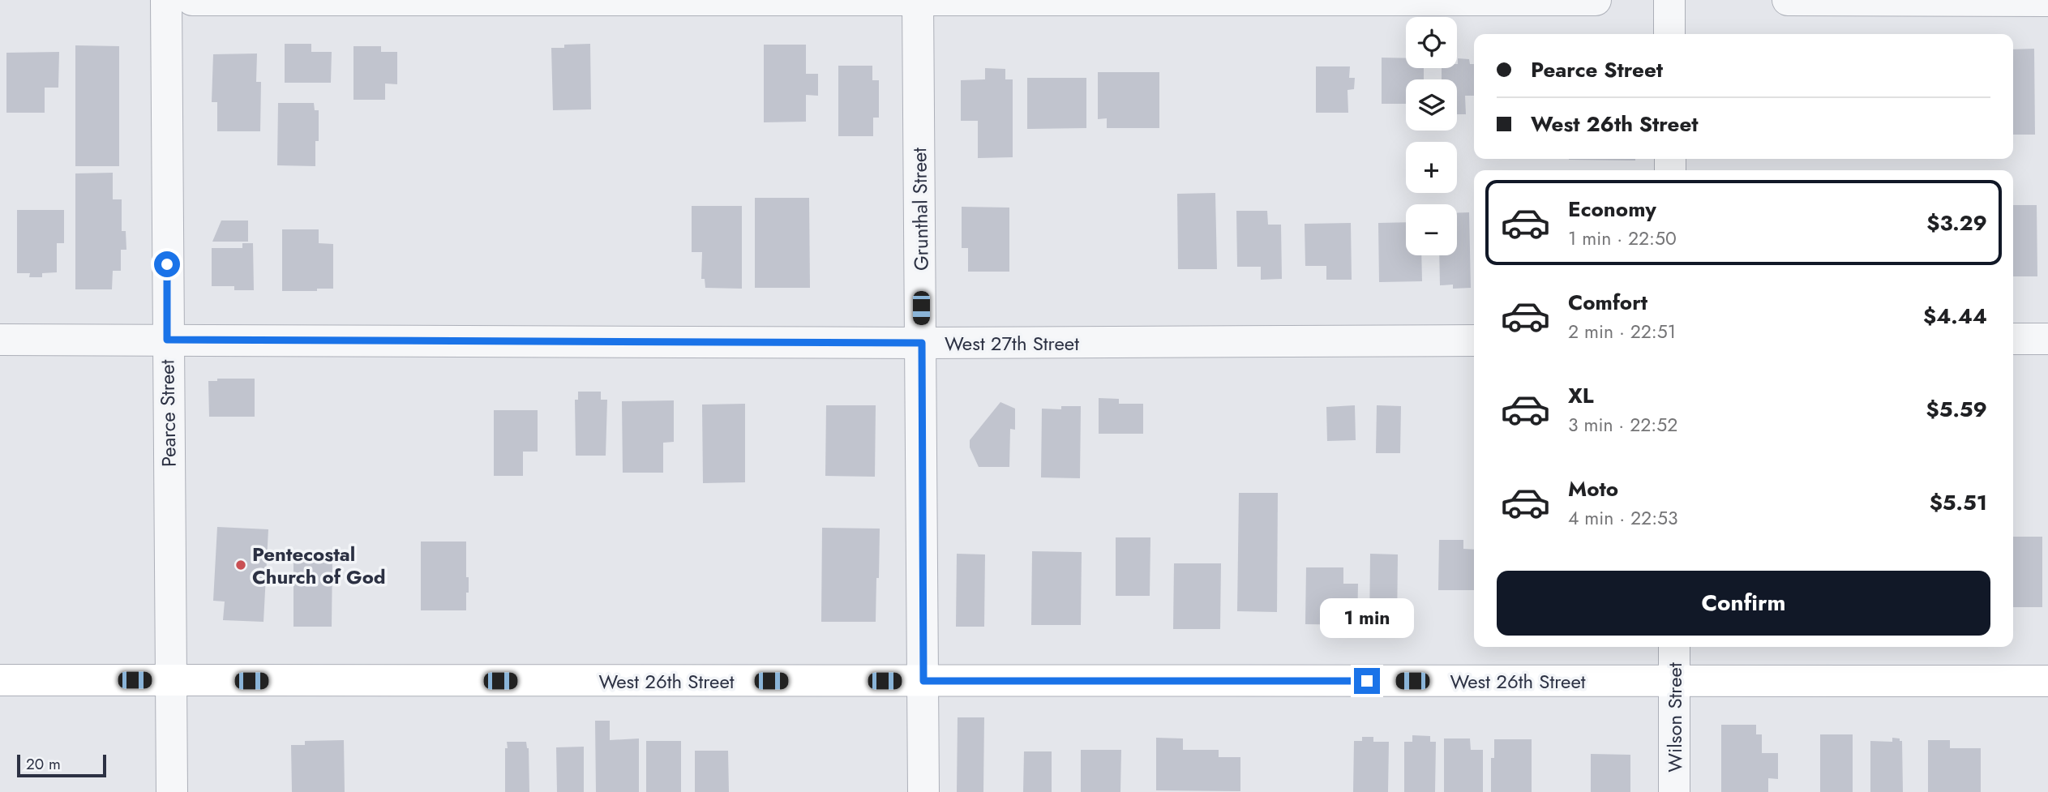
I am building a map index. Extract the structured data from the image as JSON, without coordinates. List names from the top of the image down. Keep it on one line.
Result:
{"streets":{"main road":["West 26th Street"],"street":["Grunthal Street","West 27th Street","Pearce Street","Wilson Street"]},"crossings":[["Grunthal Street","West 27th Street"],["Grunthal Street","West 26th Street"],["West 27th Street","Pearce Street"],["Pearce Street","West 26th Street"],["West 26th Street","Wilson Street"]],"places":["Pentecostal Church of God"],"scale_bar":"20 m","page":{"map_buttons":["+","−"],"banner":["Pearce Street","West 26th Street"],"list":[{"name":"Economy","note":"1 min · 22:50","value":"$3.29"},{"name":"Comfort","note":"2 min · 22:51","value":"$4.44"},{"name":"XL","note":"3 min · 22:52","value":"$5.59"},{"name":"Moto","note":"4 min · 22:53","value":"$5.51"}],"buttons":"Confirm","bubble":"1 min","scale":"20 m"}}
